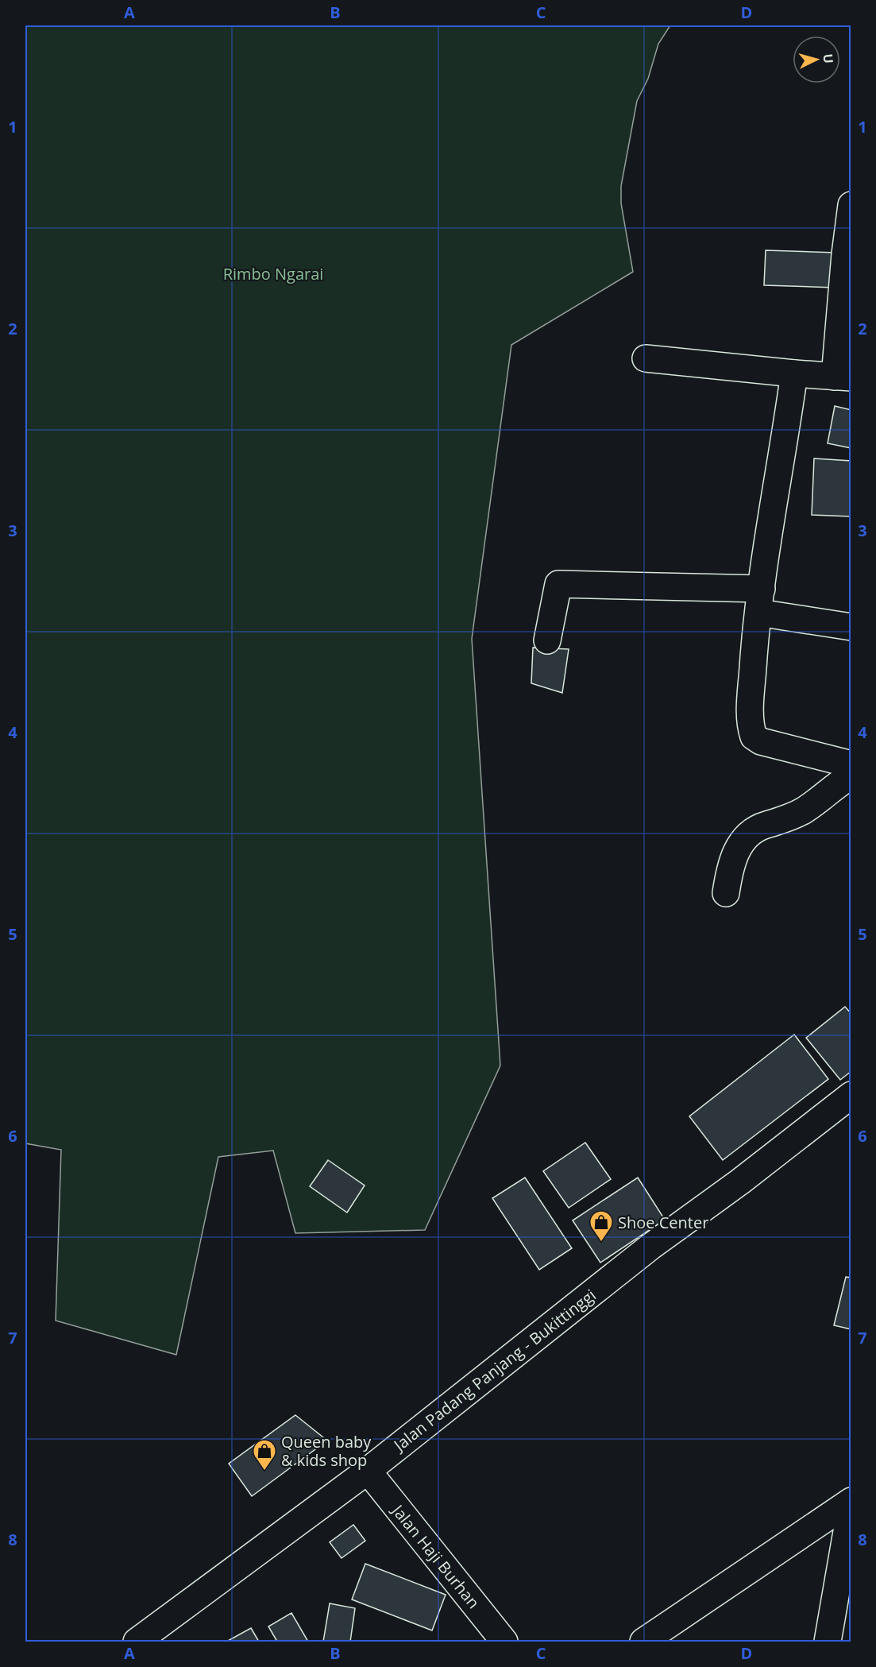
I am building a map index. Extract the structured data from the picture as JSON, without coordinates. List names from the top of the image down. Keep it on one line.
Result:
{"streets":{"main road":["Jalan Padang Panjang - Bukittinggi","Jalan Haji Burhan"]},"crossings":[["Jalan Padang Panjang - Bukittinggi","Jalan Haji Burhan"]],"parks":["Rimbo Ngarai"],"places":{"shop":["Shoe Center","Queen baby & kids shop"]},"north":"right","grid":{"columns":["A","B","C","D"],"rows":["1","2","3","4","5","6","7","8"]}}
